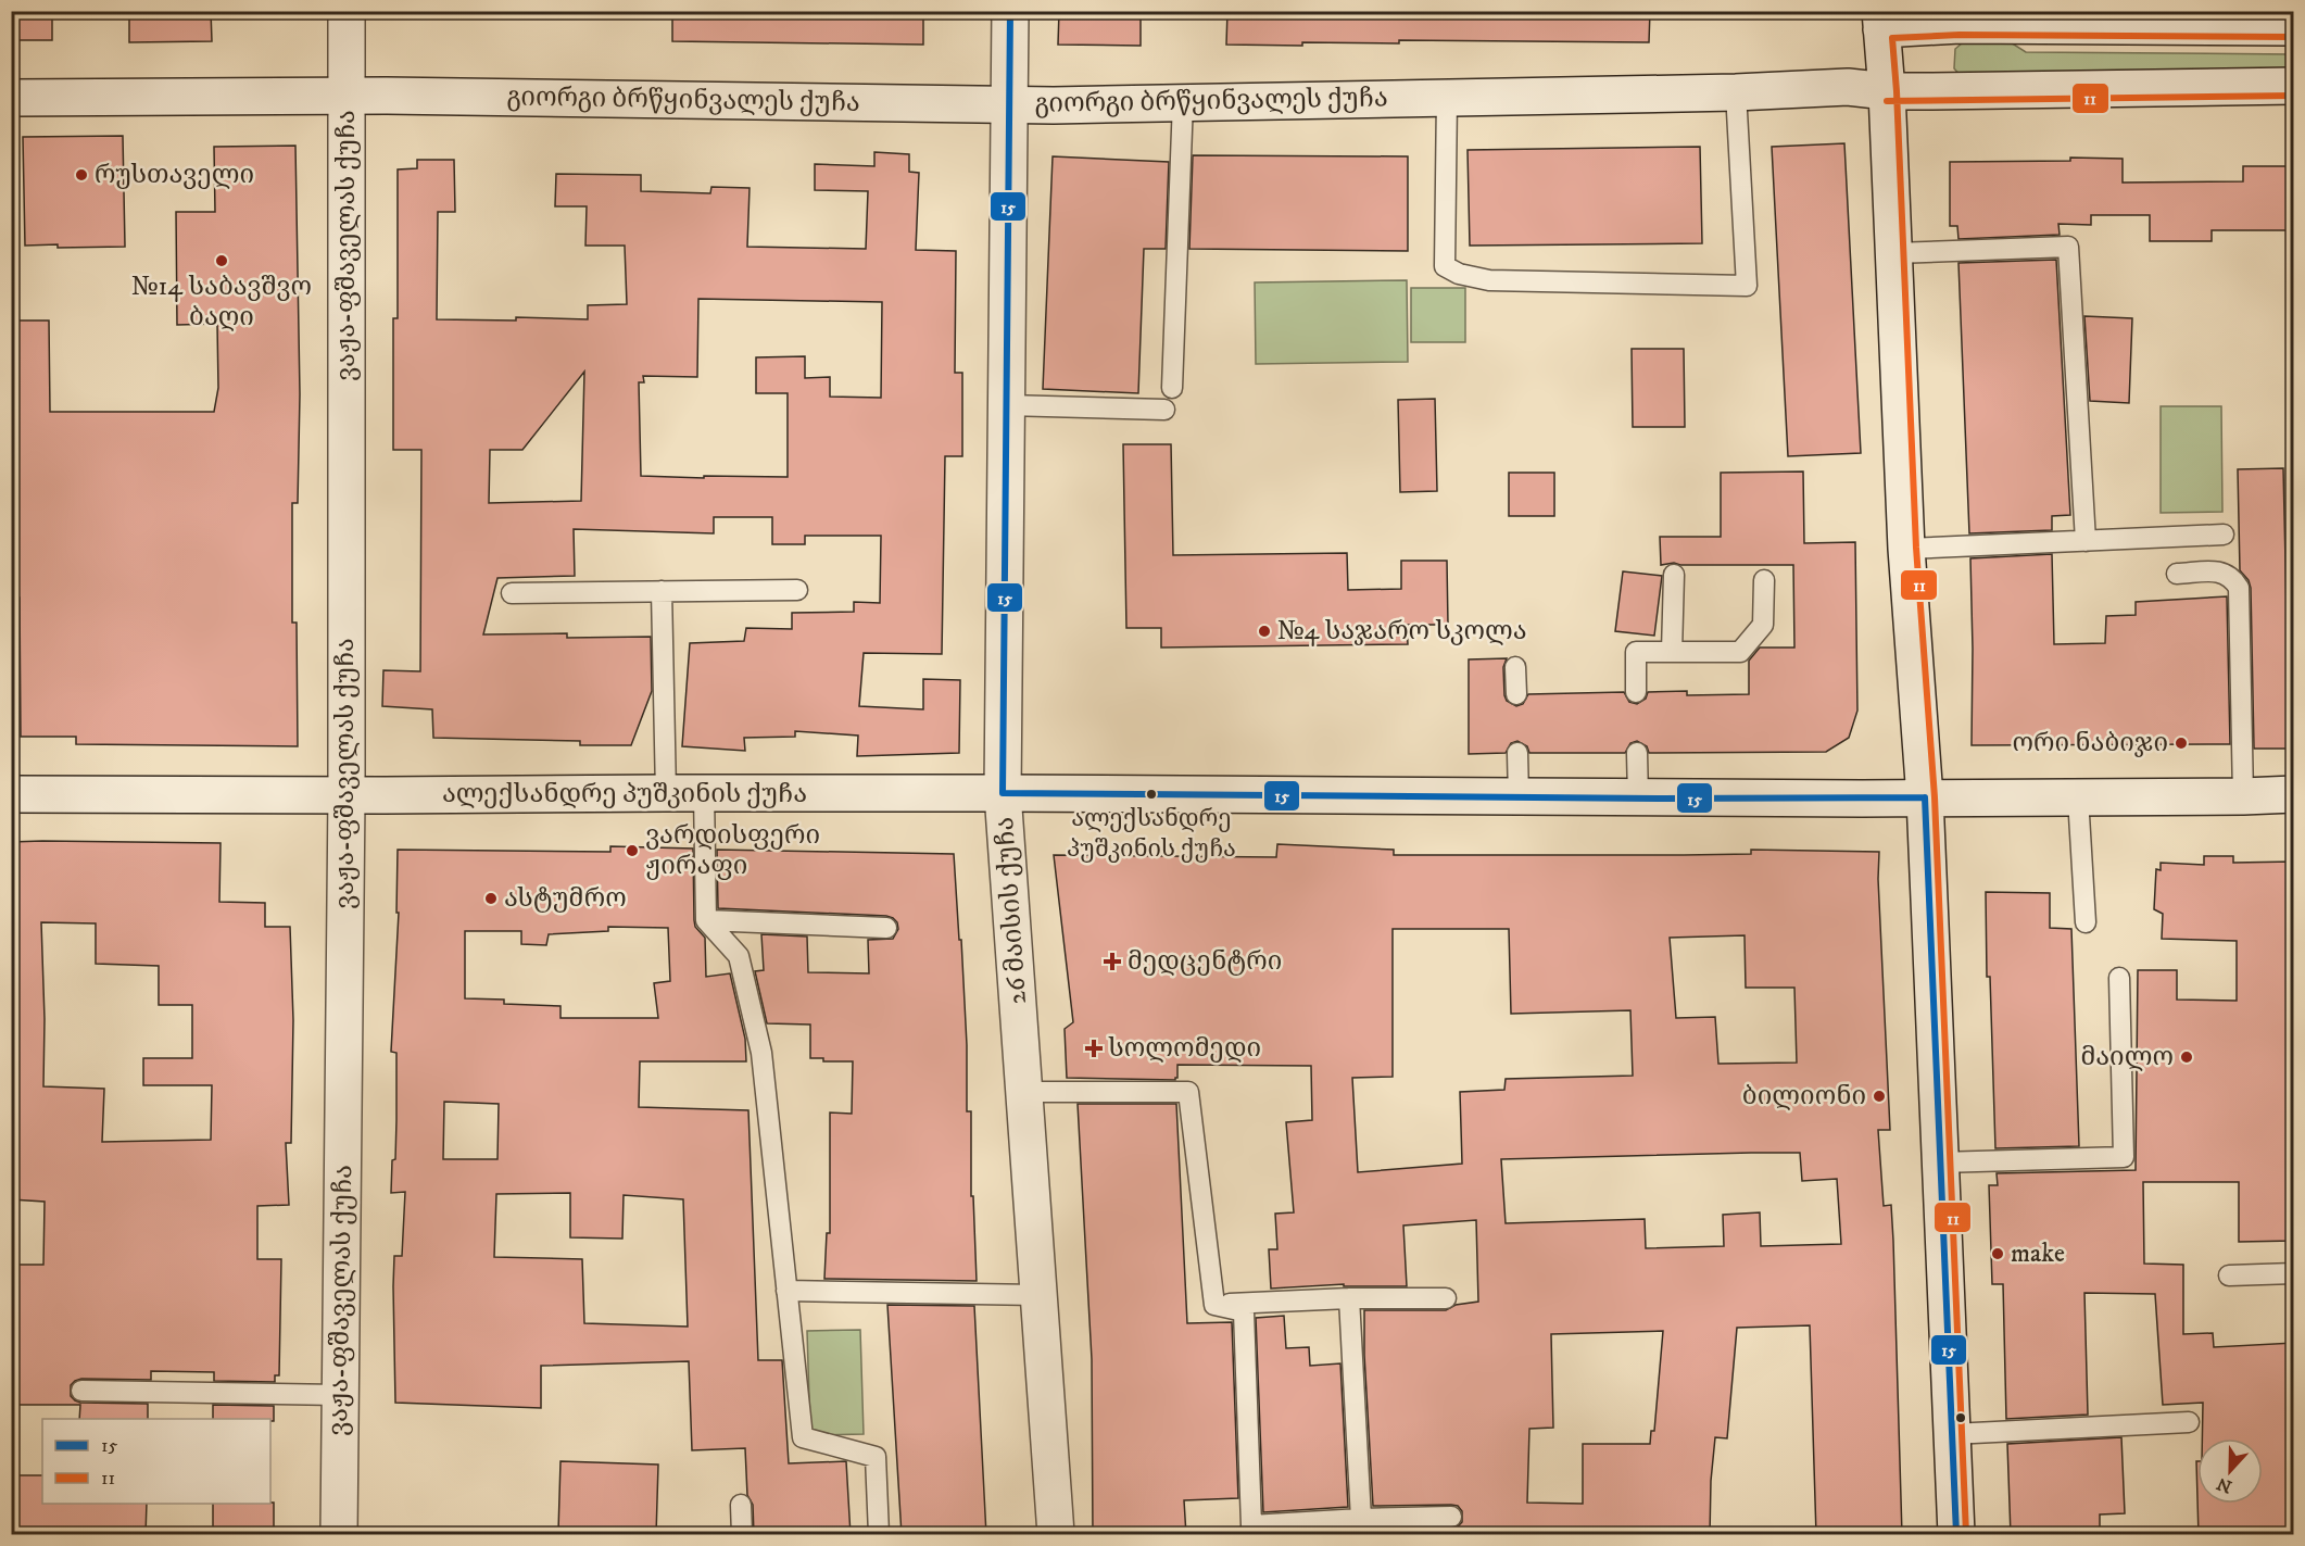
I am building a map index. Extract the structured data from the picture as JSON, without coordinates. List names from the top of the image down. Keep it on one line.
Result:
{"streets":{"street":["გიორგი ბრწყინვალეს ქუჩა","ვაჟა-ფშაველას ქუჩა","ალექსანდრე პუშკინის ქუჩა","26 მაისის ქუჩა"]},"crossings":[["გიორგი ბრწყინვალეს ქუჩა","ვაჟა-ფშაველას ქუჩა"],["გიორგი ბრწყინვალეს ქუჩა","26 მაისის ქუჩა"],["ვაჟა-ფშაველას ქუჩა","ალექსანდრე პუშკინის ქუჩა"],["ალექსანდრე პუშკინის ქუჩა","26 მაისის ქუჩა"]],"places":{"other":["რუსთაველი","№14 საბავშვო ბაღი","№4 საჯარო სკოლა","ორი ნაბიჯი","ალექსანდრე პუშკინის ქუჩა","ვარდისფერი ჟირაფი","ასტუმრო","მაილო","ბილიონი","make"],"health":["მედცენტრი","სოლომედი"]},"lines":["transit line 15","transit line 11"],"legend":["15","11"],"north":"bottom"}
